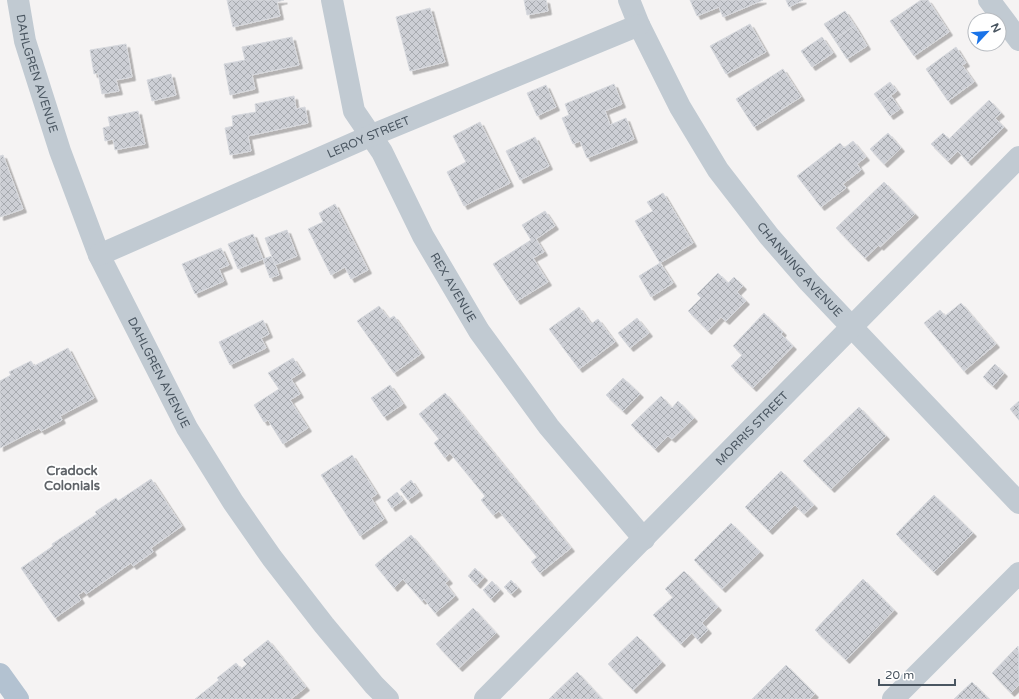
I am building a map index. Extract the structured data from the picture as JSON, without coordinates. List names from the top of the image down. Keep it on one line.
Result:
{"streets":{"street":["DAHLGREN AVENUE","LEROY STREET","CHANNING AVENUE","REX AVENUE","MORRIS STREET"]},"crossings":[["DAHLGREN AVENUE","LEROY STREET"],["LEROY STREET","CHANNING AVENUE"],["LEROY STREET","REX AVENUE"],["CHANNING AVENUE","MORRIS STREET"],["REX AVENUE","MORRIS STREET"]],"districts":["Cradock Colonials"],"scale_bar":"20 m","north":"top right"}
